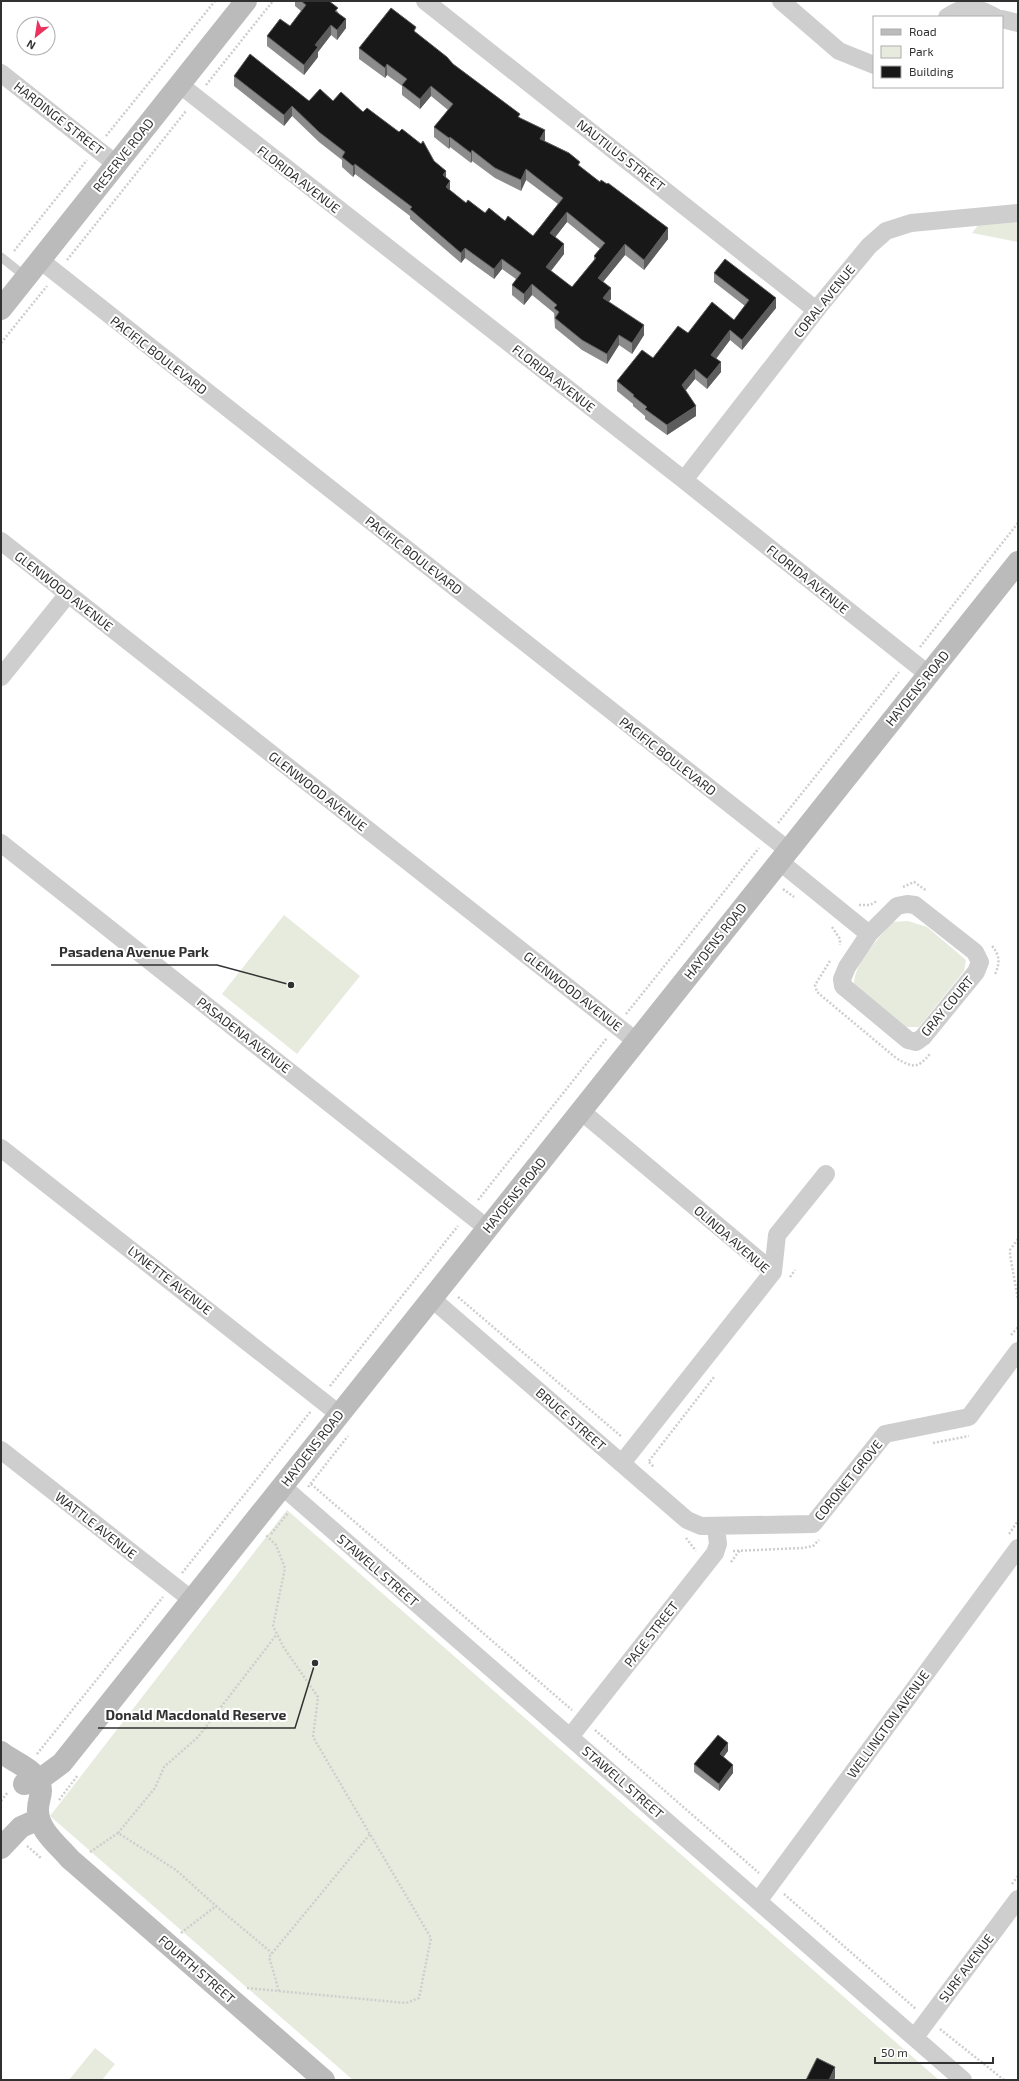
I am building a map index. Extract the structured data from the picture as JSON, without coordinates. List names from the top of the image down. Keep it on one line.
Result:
{"streets":{"street":["HARDINGE STREET","RESERVE ROAD","NAUTILUS STREET","FLORIDA AVENUE","CORAL AVENUE","PACIFIC BOULEVARD","GLENWOOD AVENUE","HAYDENS ROAD","GRAY COURT","PASADENA AVENUE","OLINDA AVENUE","LYNETTE AVENUE","BRUCE STREET","CORONET GROVE","WATTLE AVENUE","STAWELL STREET","PAGE STREET","WELLINGTON AVENUE","SURF AVENUE","FOURTH STREET"]},"crossings":[["HARDINGE STREET","RESERVE ROAD"],["RESERVE ROAD","FLORIDA AVENUE"],["RESERVE ROAD","PACIFIC BOULEVARD"],["NAUTILUS STREET","CORAL AVENUE"],["FLORIDA AVENUE","CORAL AVENUE"],["FLORIDA AVENUE","HAYDENS ROAD"],["PACIFIC BOULEVARD","HAYDENS ROAD"],["GLENWOOD AVENUE","HAYDENS ROAD"],["HAYDENS ROAD","PASADENA AVENUE"],["HAYDENS ROAD","OLINDA AVENUE"],["HAYDENS ROAD","LYNETTE AVENUE"],["HAYDENS ROAD","BRUCE STREET"],["HAYDENS ROAD","WATTLE AVENUE"],["HAYDENS ROAD","STAWELL STREET"],["OLINDA AVENUE","BRUCE STREET"],["BRUCE STREET","CORONET GROVE"],["STAWELL STREET","PAGE STREET"],["STAWELL STREET","WELLINGTON AVENUE"],["STAWELL STREET","SURF AVENUE"]],"places":["Pasadena Avenue Park","Donald Macdonald Reserve"],"legend":["Road","Park","Building"],"scale_bar":"50 m","north":"bottom left"}
